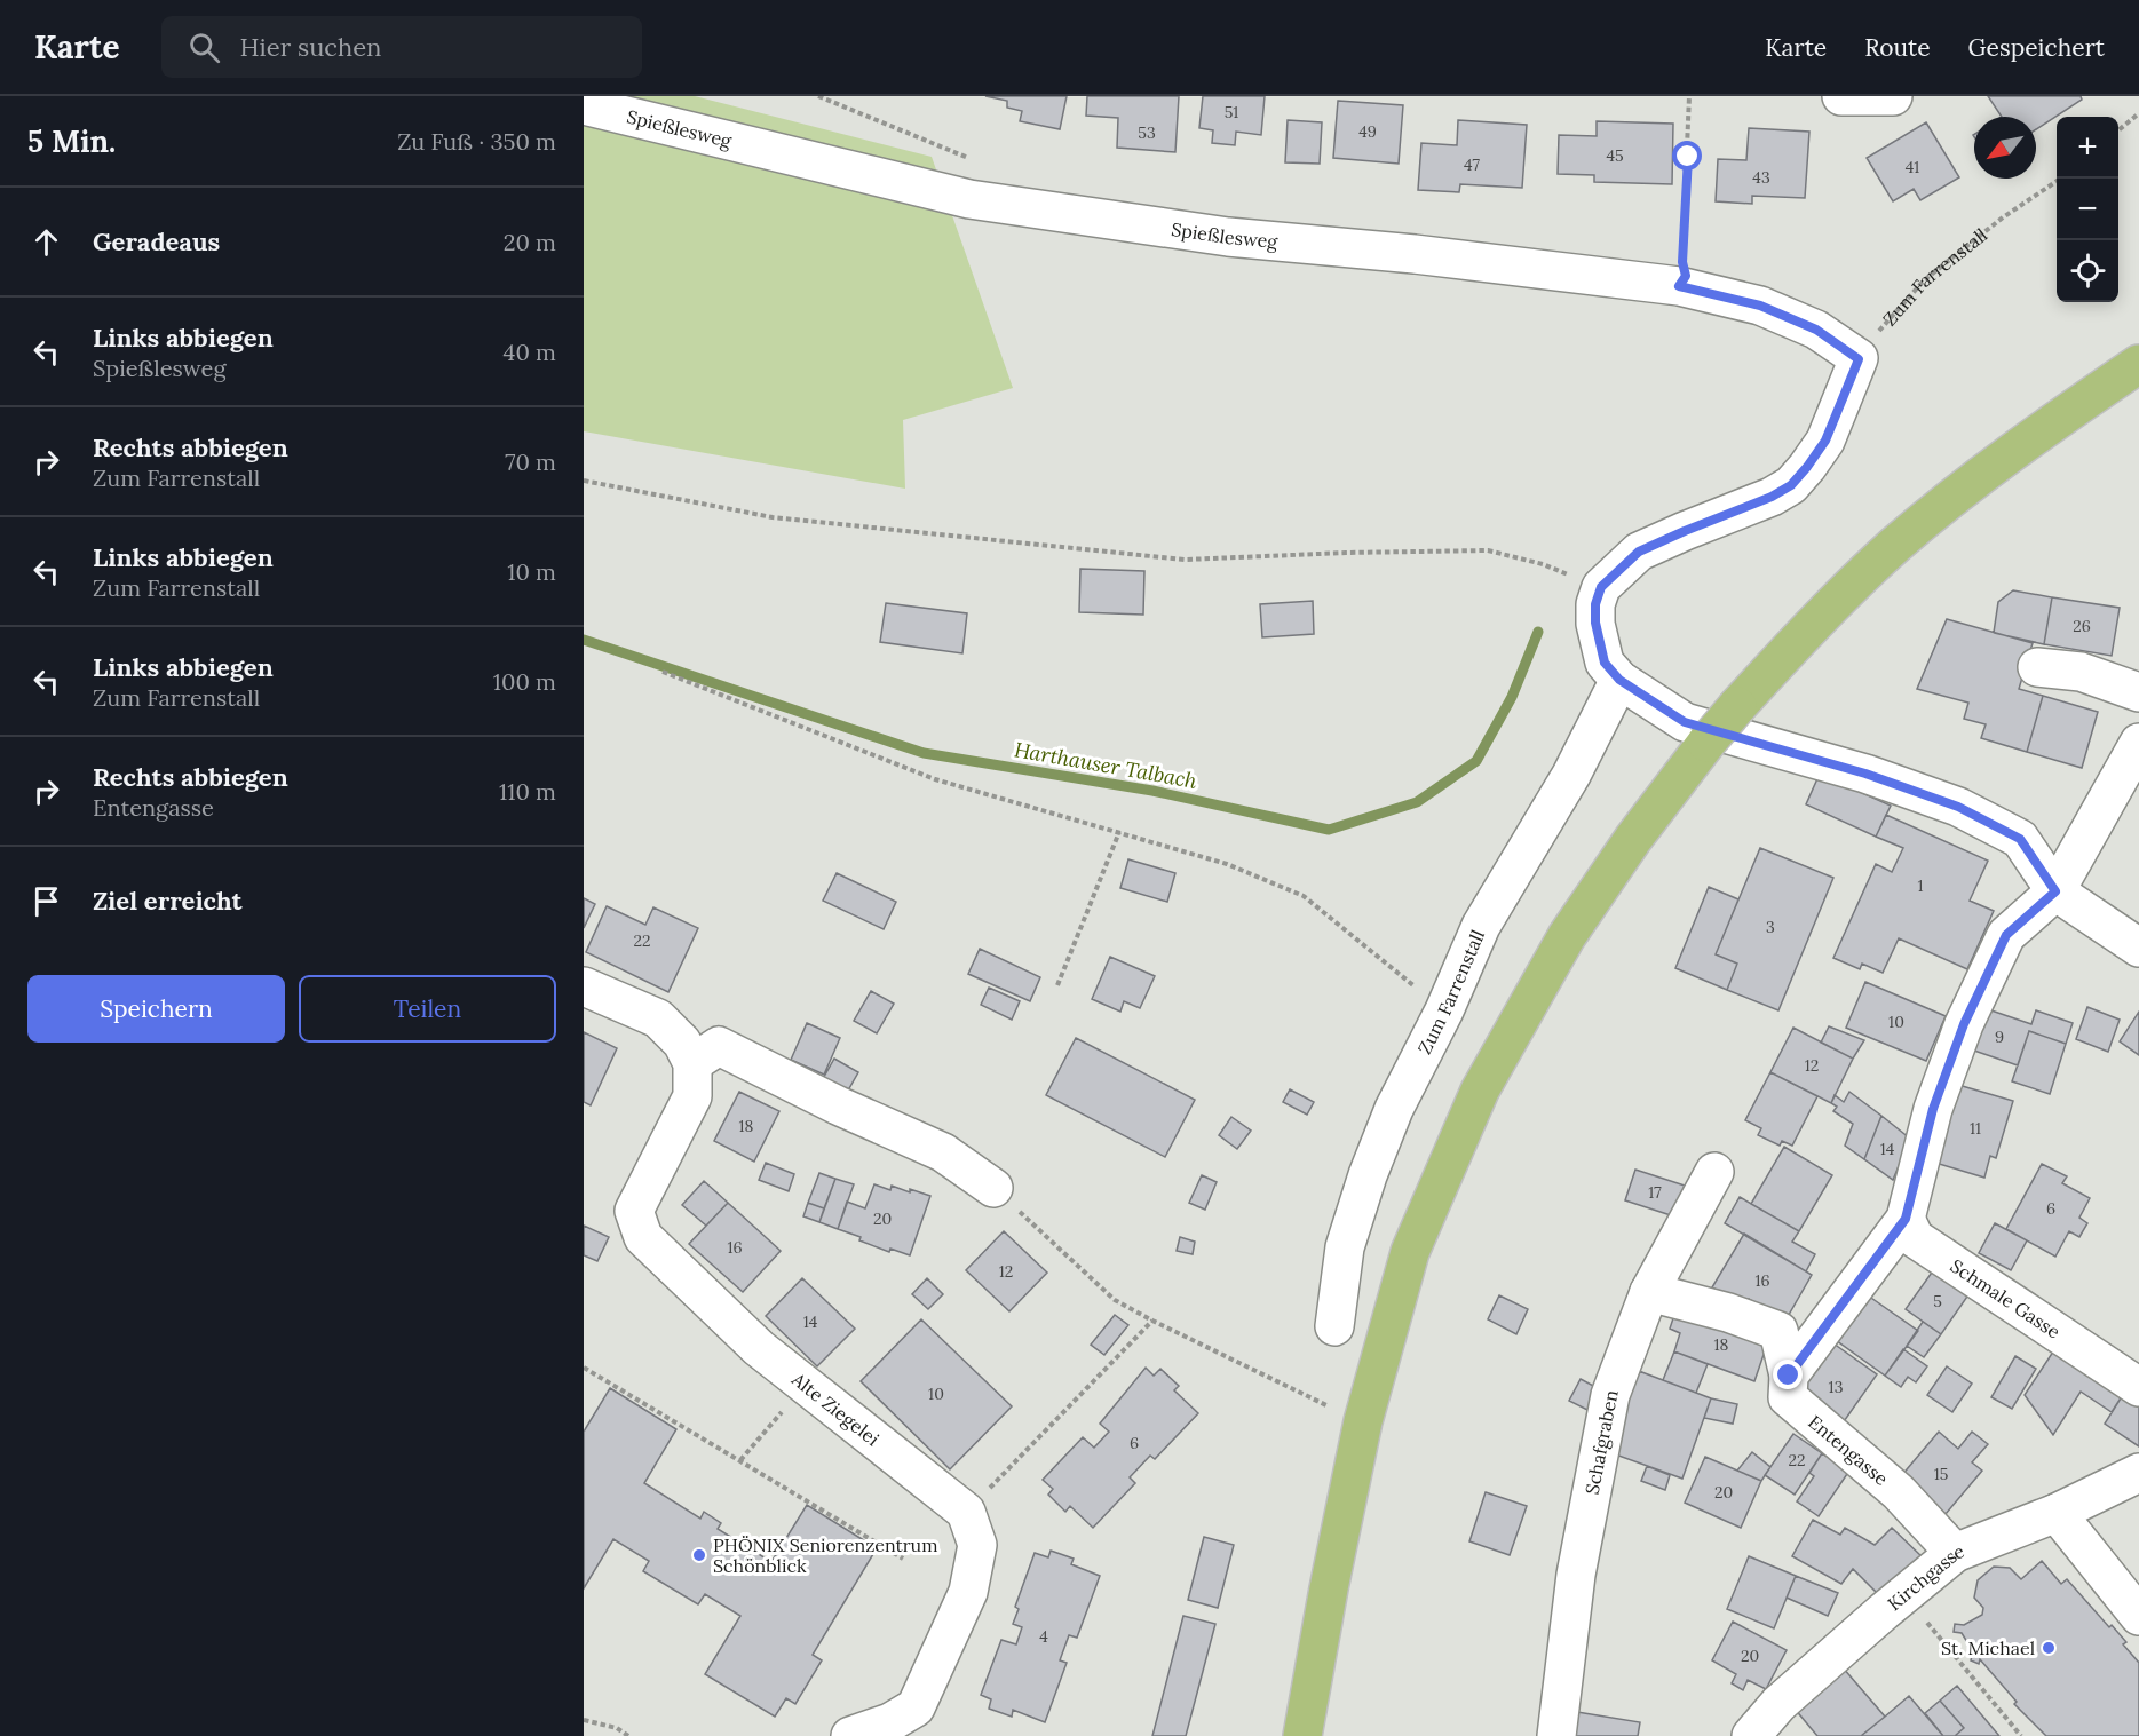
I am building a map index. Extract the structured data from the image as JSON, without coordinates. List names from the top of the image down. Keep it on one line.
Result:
{"streets":{"street":["Spießlesweg","Zum Farrenstall","Schmale Gasse","Alte Ziegelei","Schafgraben","Entengasse","Kirchgasse"]},"crossings":[["Spießlesweg","Zum Farrenstall"],["Entengasse","Kirchgasse"]],"water":["Harthauser Talbach"],"places":["PHÖNIX Seniorenzentrum Schönblick","St. Michael"],"house_numbers":["51","49","53","45","47","41","43","26","1","3","22","10","9","12","18","11","14","17","6","20","16","12","16","5","14","18","13","10","6","22","15","20","4","20"],"north":"bottom left","page":{"header":"Karte","search":"Hier suchen","nav":["Karte","Route","Gespeichert"],"heading":["5 Min.","Zu Fuß · 350 m"],"map_buttons":["+","−"],"list":[["Geradeaus","20 m"],["Links abbiegen","Spießlesweg","40 m"],["Rechts abbiegen","Zum Farrenstall","70 m"],["Links abbiegen","Zum Farrenstall","10 m"],["Links abbiegen","Zum Farrenstall","100 m"],["Rechts abbiegen","Entengasse","110 m"],"Ziel erreicht"],"buttons":["Speichern","Teilen"]}}
